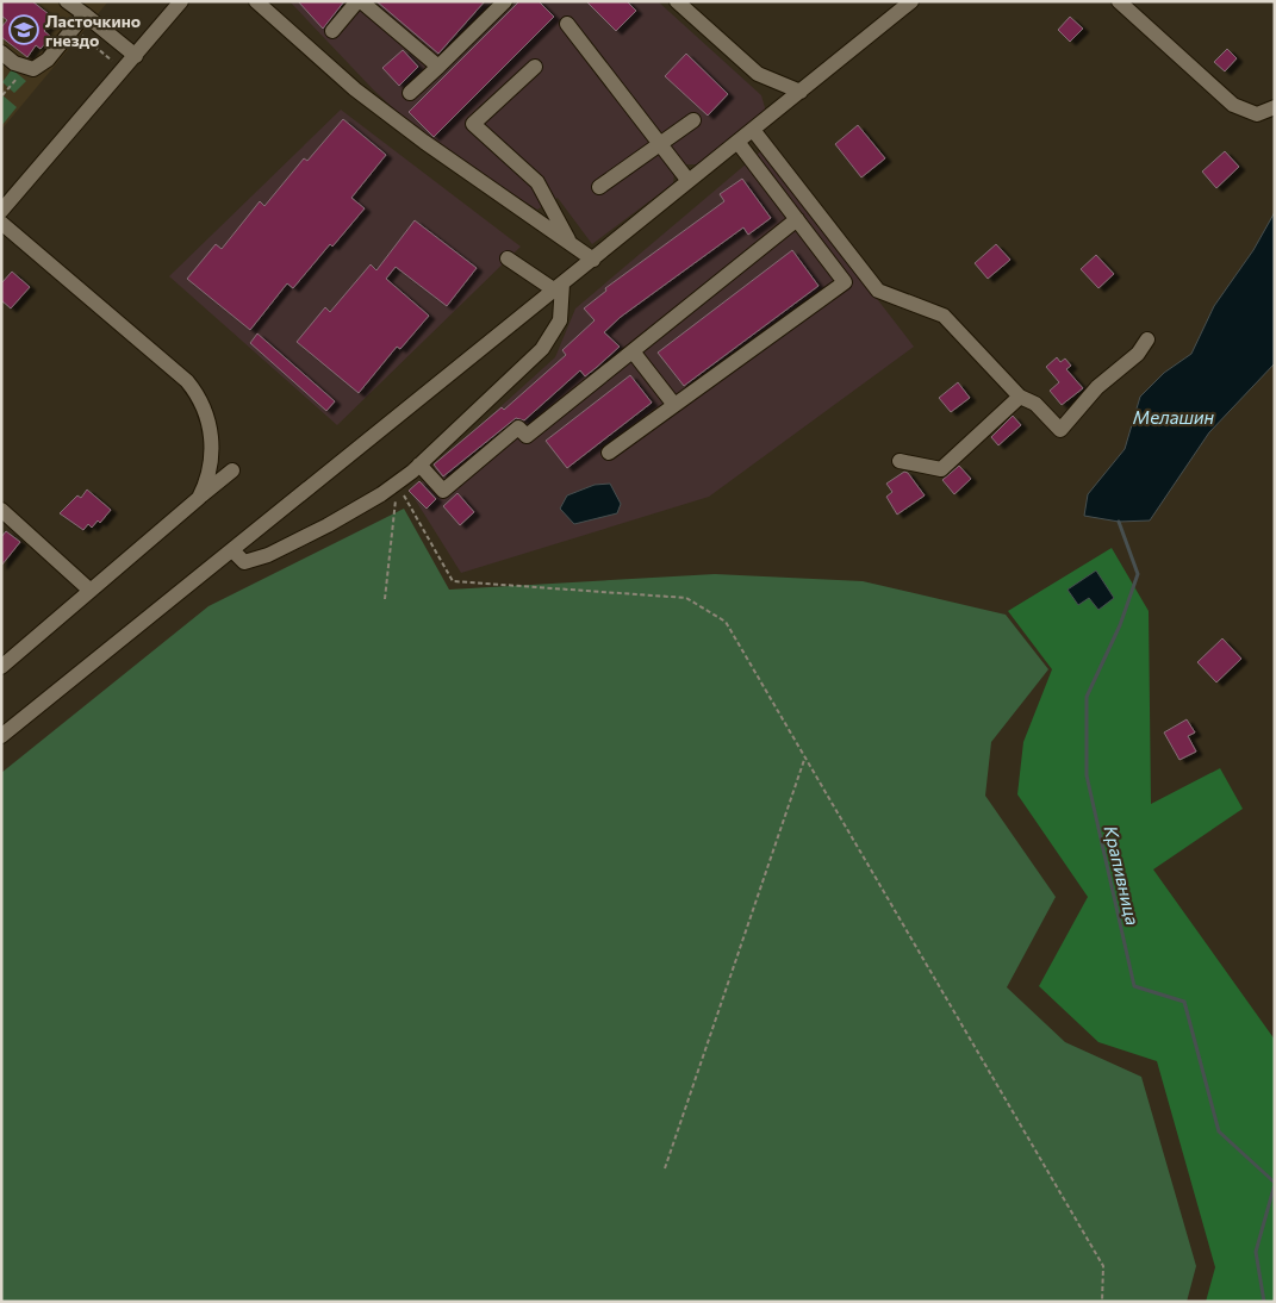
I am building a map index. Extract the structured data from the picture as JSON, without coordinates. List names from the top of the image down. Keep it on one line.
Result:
{"water":["Мелашин","Крапивница"],"places":{"school or university":["Ласточкино гнездо"]}}
